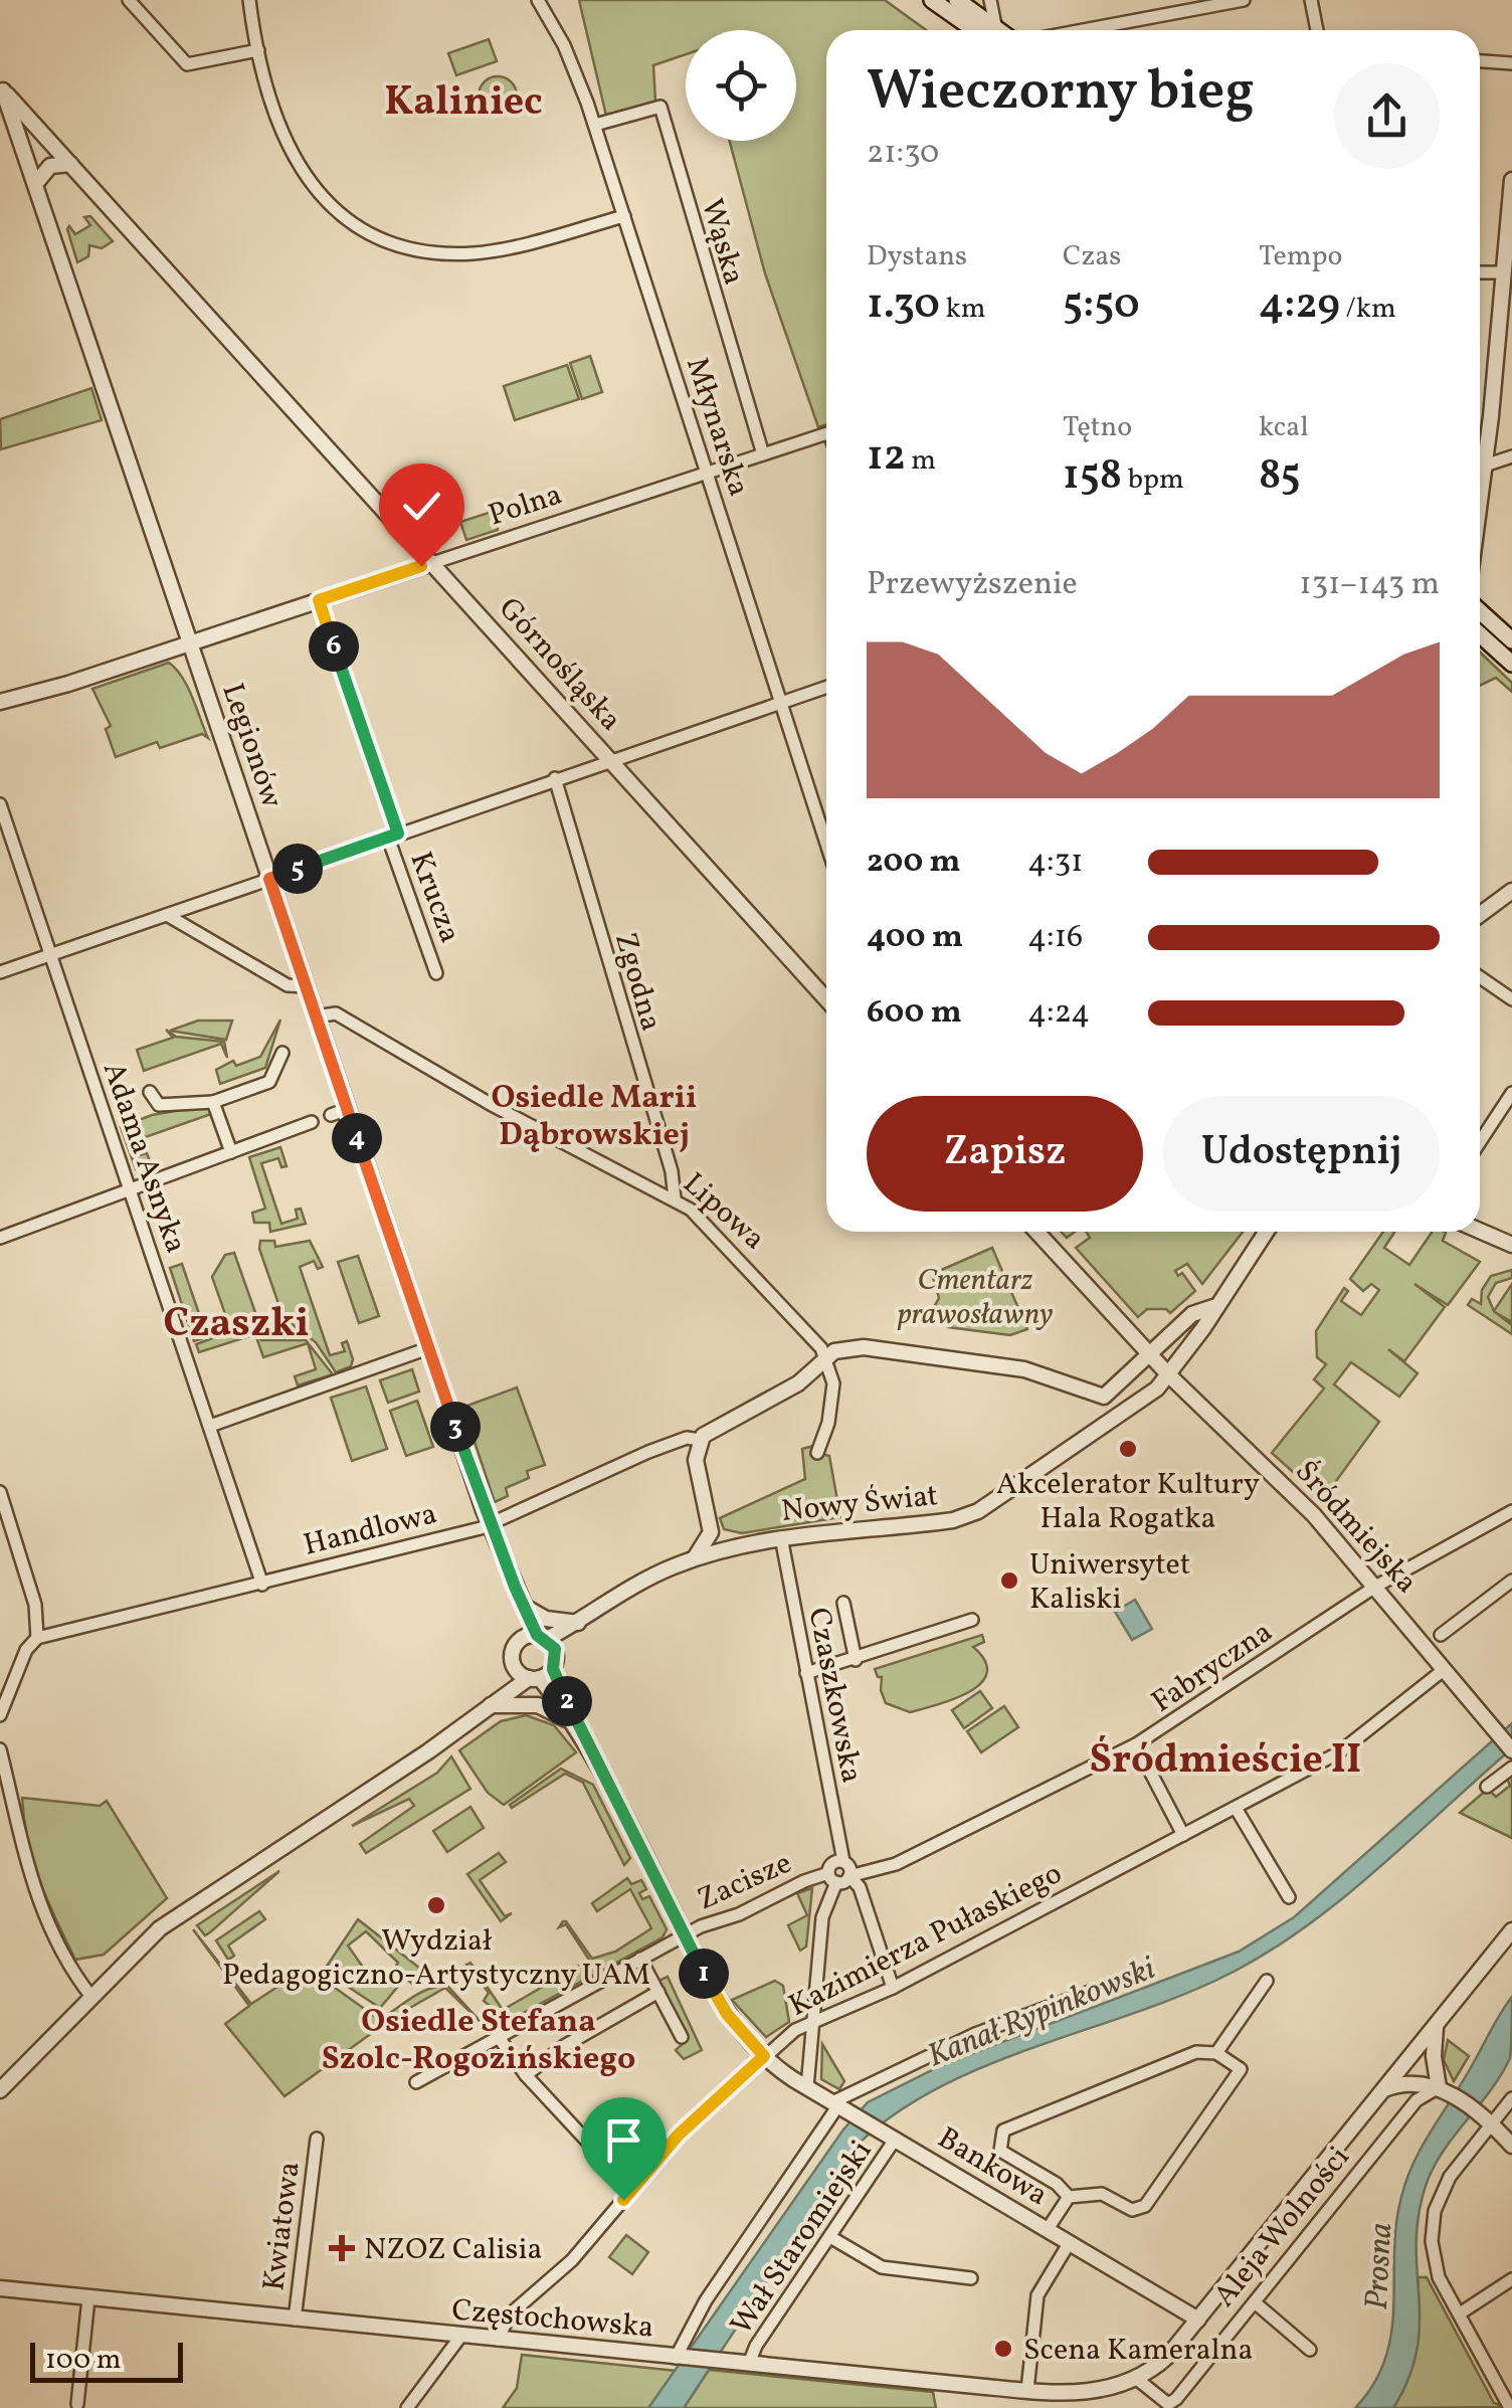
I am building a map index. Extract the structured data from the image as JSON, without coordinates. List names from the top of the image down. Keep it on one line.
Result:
{"streets":{"street":["Wąska","Młynarska","Polna","Górnośląska","Legionów","Krucza","Zgodna","Adama Asnyka","Lipowa","Nowy Świat","Śródmiejska","Handlowa","Fabryczna","Czaszkowska","Zacisze","Kazimierza Pułaskiego","Bankowa","Kwiatowa","Aleja Wolności","Wał Staromiejski","Częstochowska"]},"crossings":[["Wąska","Młynarska"],["Wąska","Polna"],["Młynarska","Polna"],["Polna","Górnośląska"],["Polna","Legionów"],["Polna","Krucza"],["Górnośląska","Legionów"],["Legionów","Lipowa"],["Legionów","Nowy Świat"],["Legionów","Handlowa"],["Zgodna","Lipowa"],["Adama Asnyka","Handlowa"],["Lipowa","Handlowa"],["Nowy Świat","Śródmiejska"],["Nowy Świat","Czaszkowska"],["Śródmiejska","Fabryczna"],["Śródmiejska","Kazimierza Pułaskiego"],["Fabryczna","Czaszkowska"],["Czaszkowska","Zacisze"],["Zacisze","Bankowa"],["Kazimierza Pułaskiego","Bankowa"],["Kazimierza Pułaskiego","Częstochowska"],["Bankowa","Aleja Wolności"],["Bankowa","Wał Staromiejski"],["Kwiatowa","Częstochowska"],["Aleja Wolności","Częstochowska"],["Wał Staromiejski","Częstochowska"]],"districts":["Kaliniec","Osiedle Marii Dąbrowskiej","Czaszki","Śródmieście II","Osiedle Stefana Szolc-Rogozińskiego"],"water":["Kanał Rypinkowski","Prosna"],"parks":["Cmentarz prawosławny"],"places":{"other":["Akcelerator Kultury Hala Rogatka","Uniwersytet Kaliski","Wydział Pedagogiczno-Artystyczny UAM","Scena Kameralna"],"health":["NZOZ Calisia"]},"scale_bar":"100 m","page":{"heading":["Wieczorny bieg","21:30"],"stats":[["Dystans","1.30 km"],["Czas","5:50"],["Tempo","4:29 /km"],["12 m"],["Tętno","158 bpm"],["kcal","85"]],"chart":["Przewyższenie","131–143 m"],"pins":["6","5","4","3","2","1"],"list":[{"name":"200 m","note":"4:31"},{"name":"400 m","note":"4:16"},{"name":"600 m","note":"4:24"}],"buttons":["Zapisz","Udostępnij"],"scale":"100 m"}}
